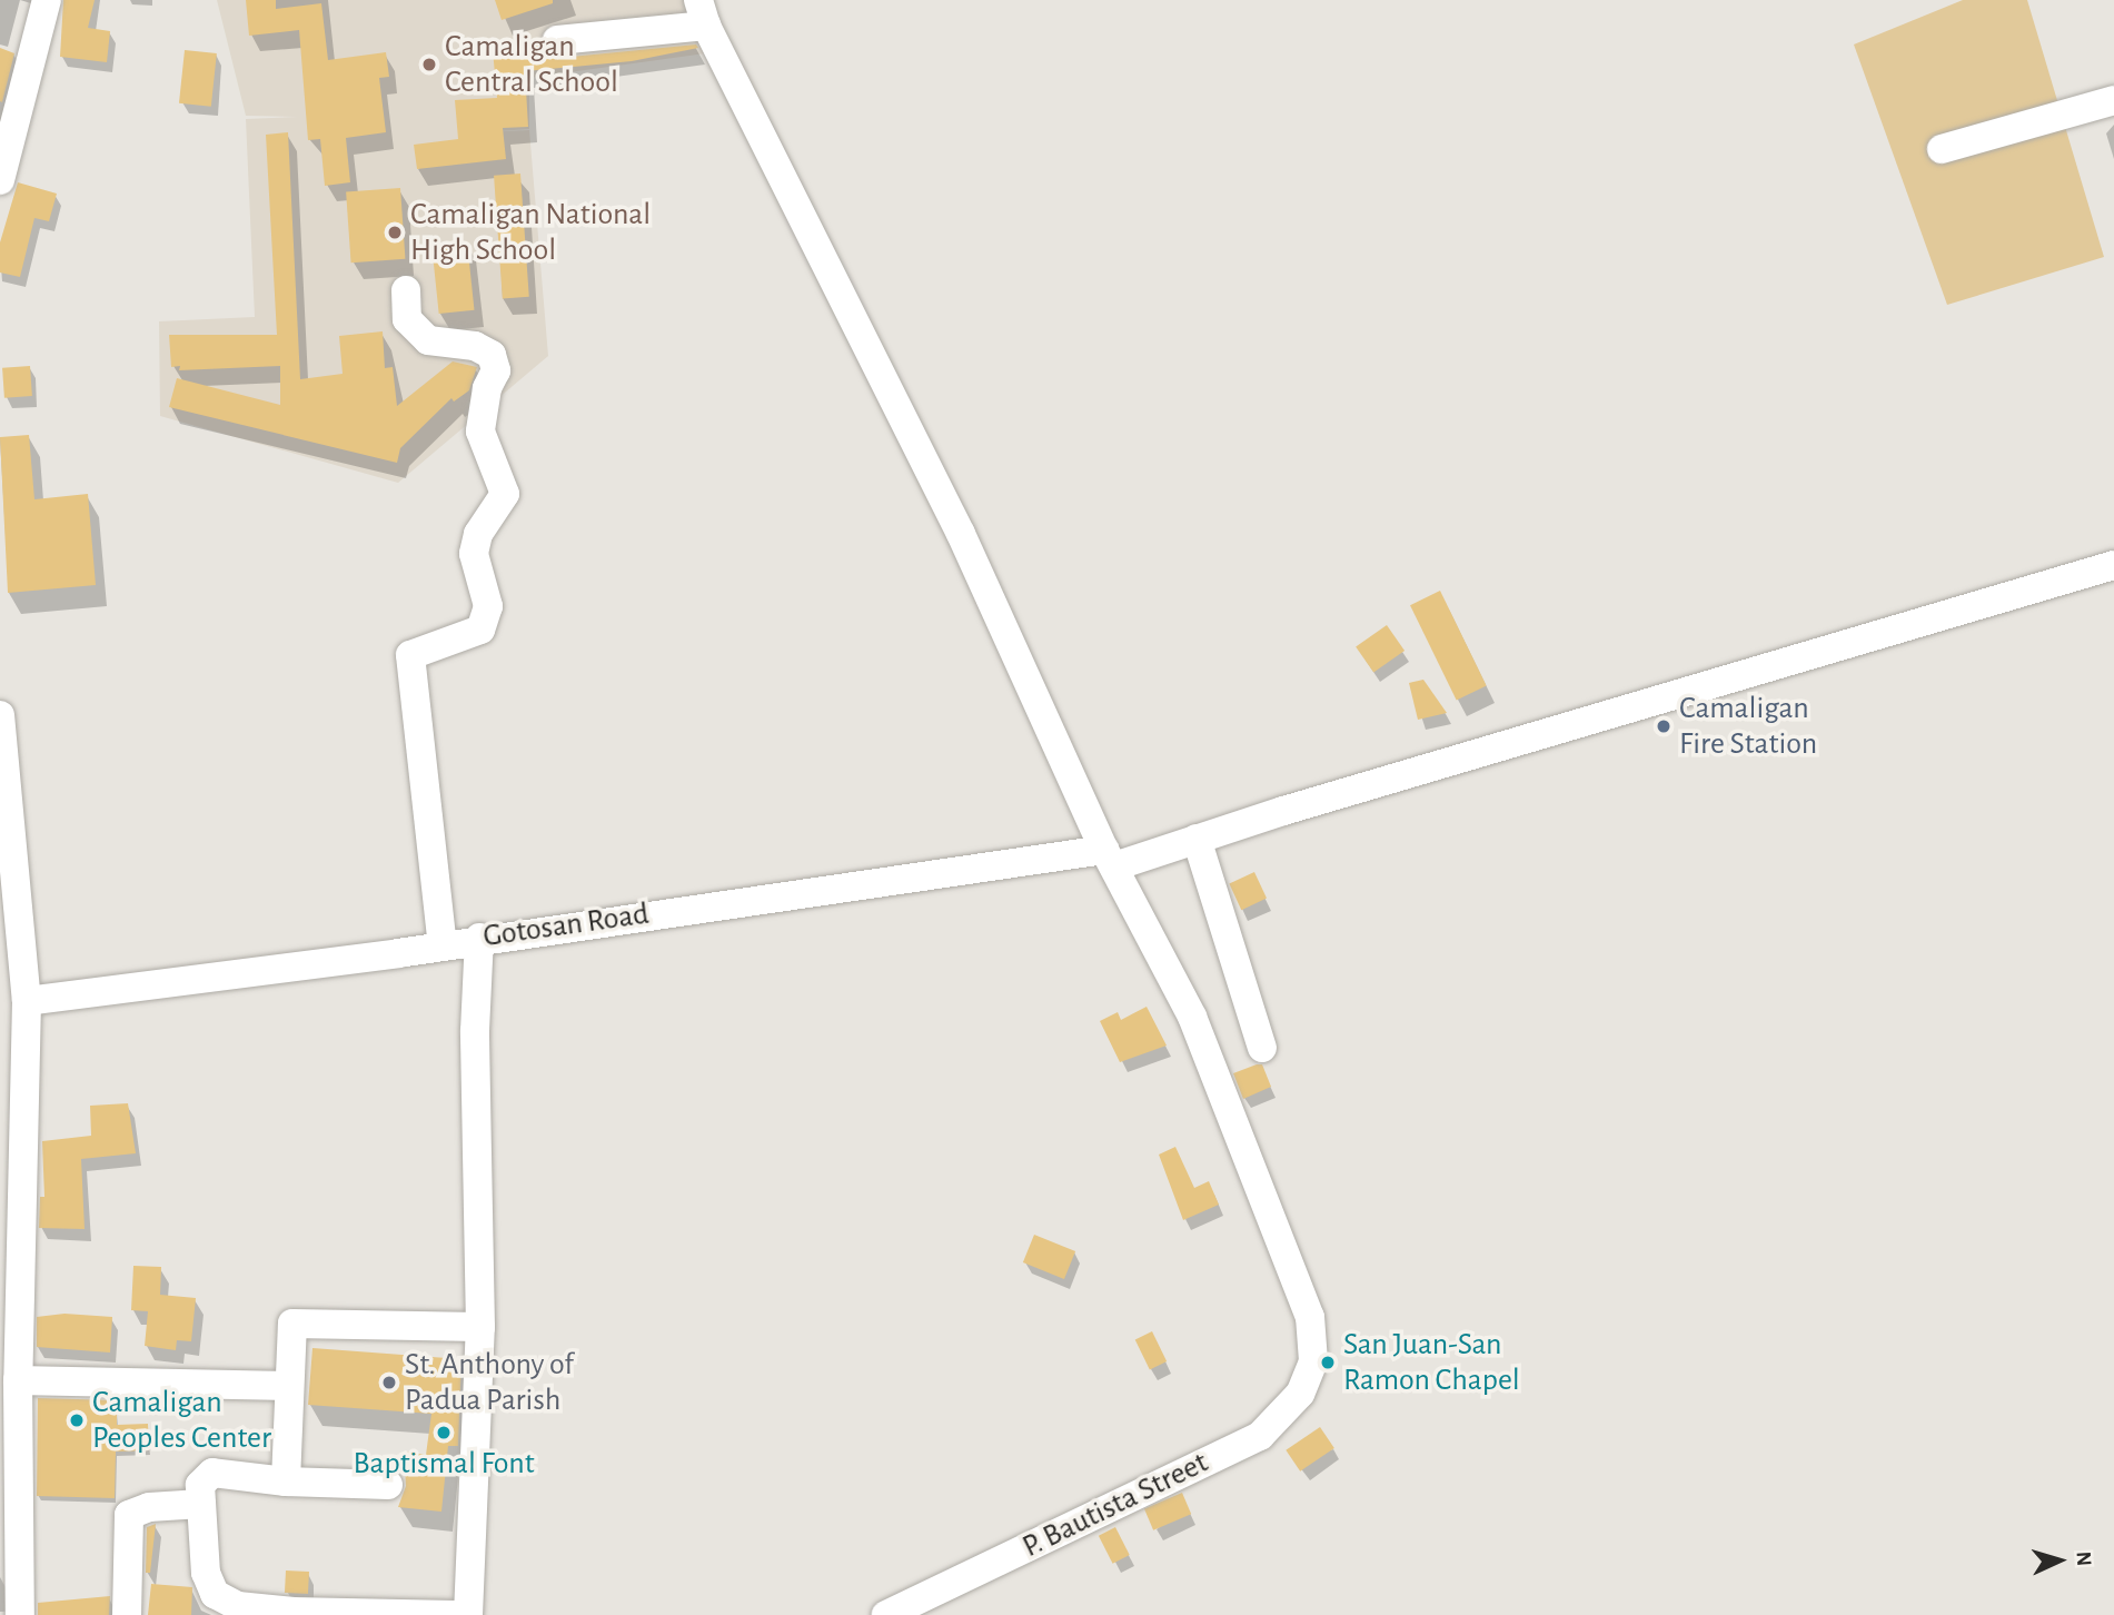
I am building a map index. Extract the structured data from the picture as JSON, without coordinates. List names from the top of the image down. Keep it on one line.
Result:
{"streets":{"street":["Gotosan Road","P. Bautista Street"]},"crossings":[["Gotosan Road","P. Bautista Street"]],"places":["Camaligan Central School","Camaligan National High School","Camaligan Fire Station","San Juan-San Ramon Chapel","St. Anthony of Padua Parish","Camaligan Peoples Center","Baptismal Font"],"north":"right"}
